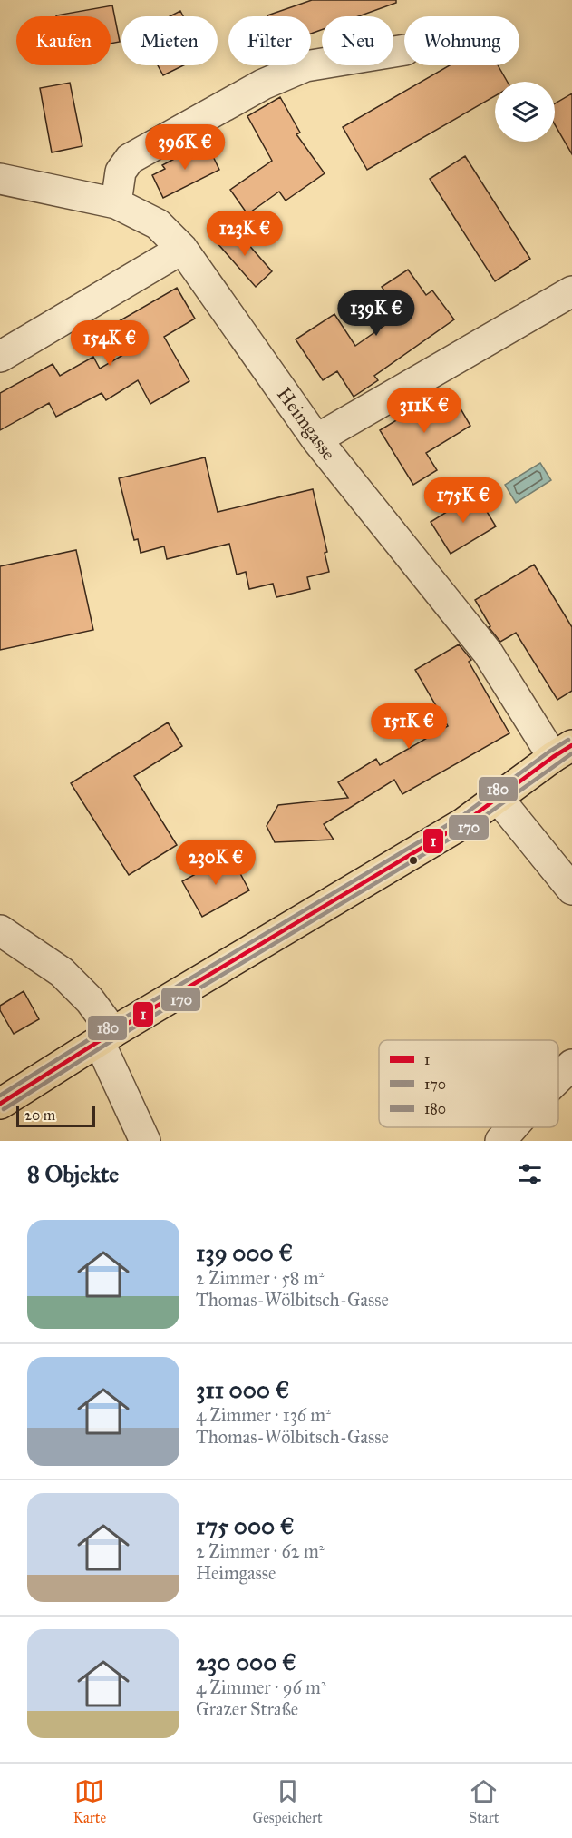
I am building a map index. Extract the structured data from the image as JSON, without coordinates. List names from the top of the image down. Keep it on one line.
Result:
{"streets":{"street":["Heimgasse"]},"lines":["transit line 180","transit line 1","transit line 170"],"legend":["1","170","180"],"scale_bar":"20 m","page":{"chip":["Kaufen","Mieten","Filter","Neu","Wohnung"],"price":["396K €","123K €","139K €","154K €","311K €","175K €","151K €","230K €"],"scale":"20 m","heading":"8 Objekte","list":[{"name":"139 000 €","note":"2 Zimmer · 58 m² · Thomas-Wölbitsch-Gasse"},{"name":"311 000 €","note":"4 Zimmer · 136 m² · Thomas-Wölbitsch-Gasse"},{"name":"175 000 €","note":"2 Zimmer · 62 m² · Heimgasse"},{"name":"230 000 €","note":"4 Zimmer · 96 m² · Grazer Straße"}],"tabs":["Karte","Gespeichert","Start"]}}
